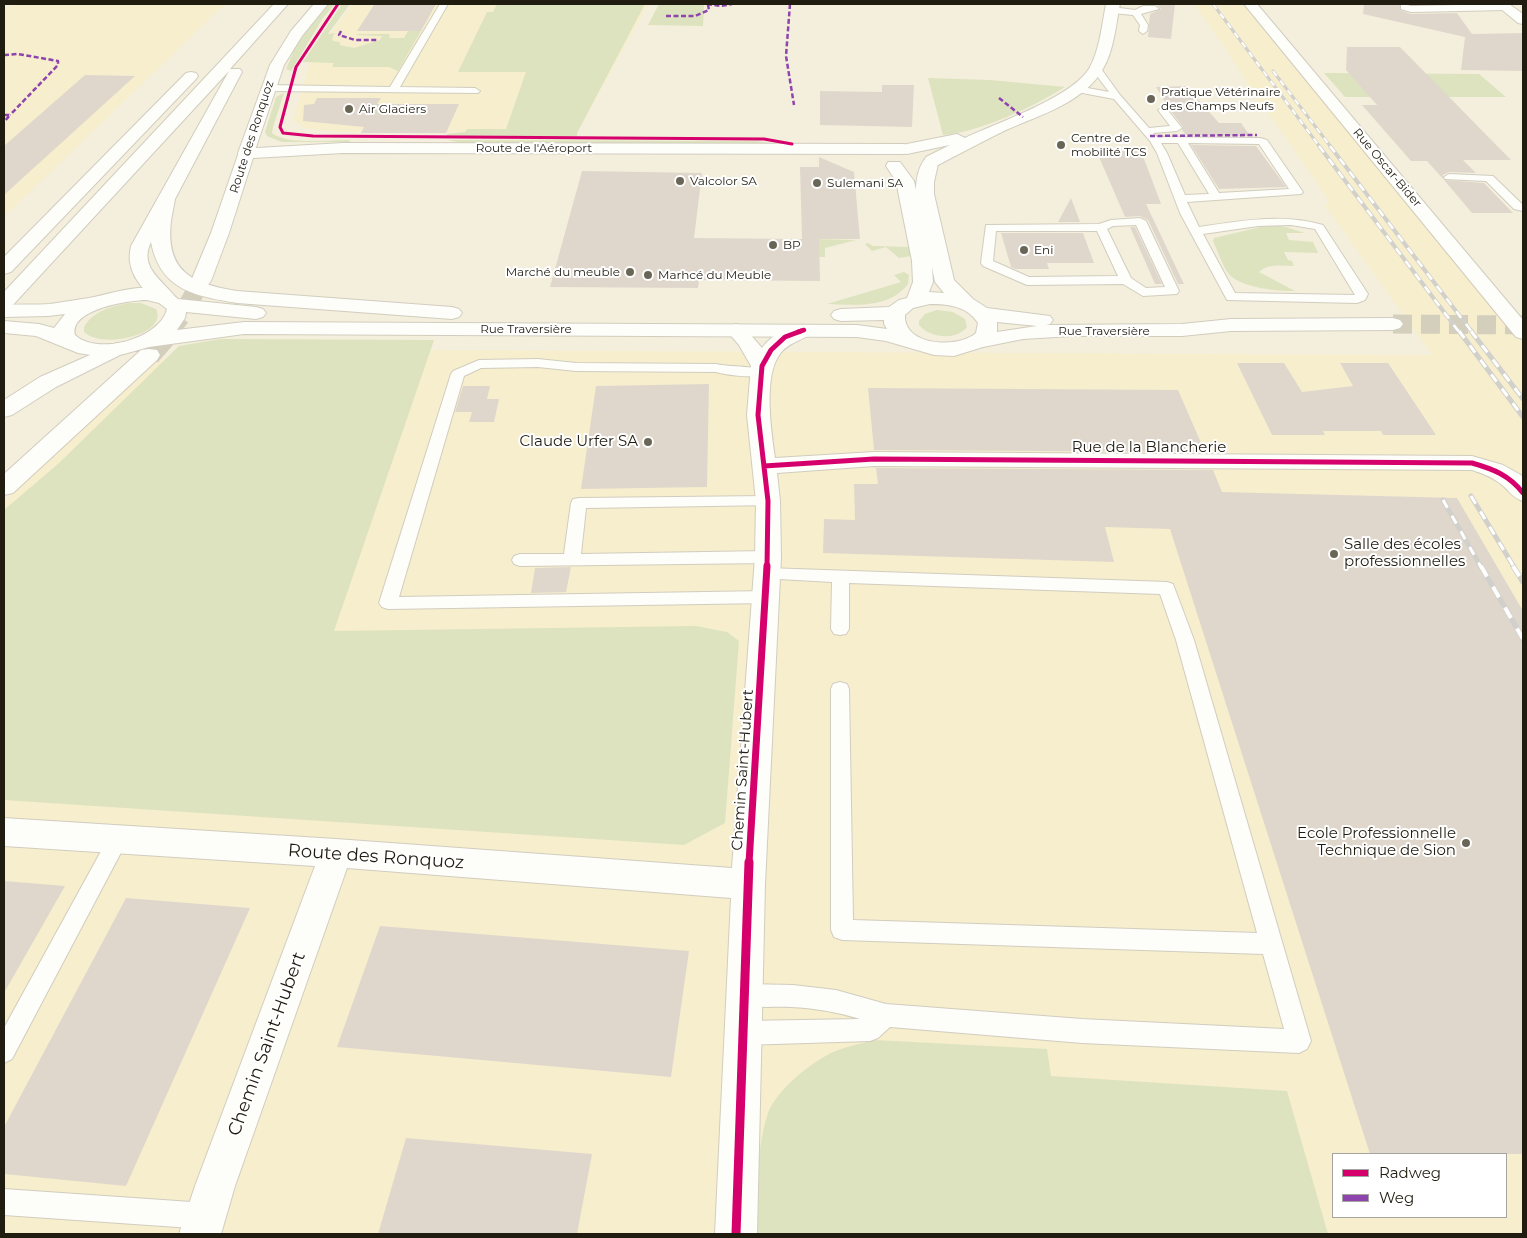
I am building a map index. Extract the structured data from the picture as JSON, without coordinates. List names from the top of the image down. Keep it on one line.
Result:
{"streets":{"main road":["Route des Ronquoz","Route de l'Aéroport","Rue Oscar-Bider","Rue Traversière","Rue de la Blancherie","Chemin Saint-Hubert"]},"crossings":[["Route des Ronquoz","Route de l'Aéroport"],["Route des Ronquoz","Chemin Saint-Hubert"],["Rue de la Blancherie","Chemin Saint-Hubert"]],"places":["Pratique Vétérinaire des Champs Neufs","Air Glaciers","Centre de mobilité TCS","Valcolor SA","Sulemani SA","BP","Eni","Marché du meuble","Marhcé du Meuble","Claude Urfer SA","Salle des écoles professionnelles","Ecole Professionnelle Technique de Sion"],"legend":["Radweg","Weg"]}
